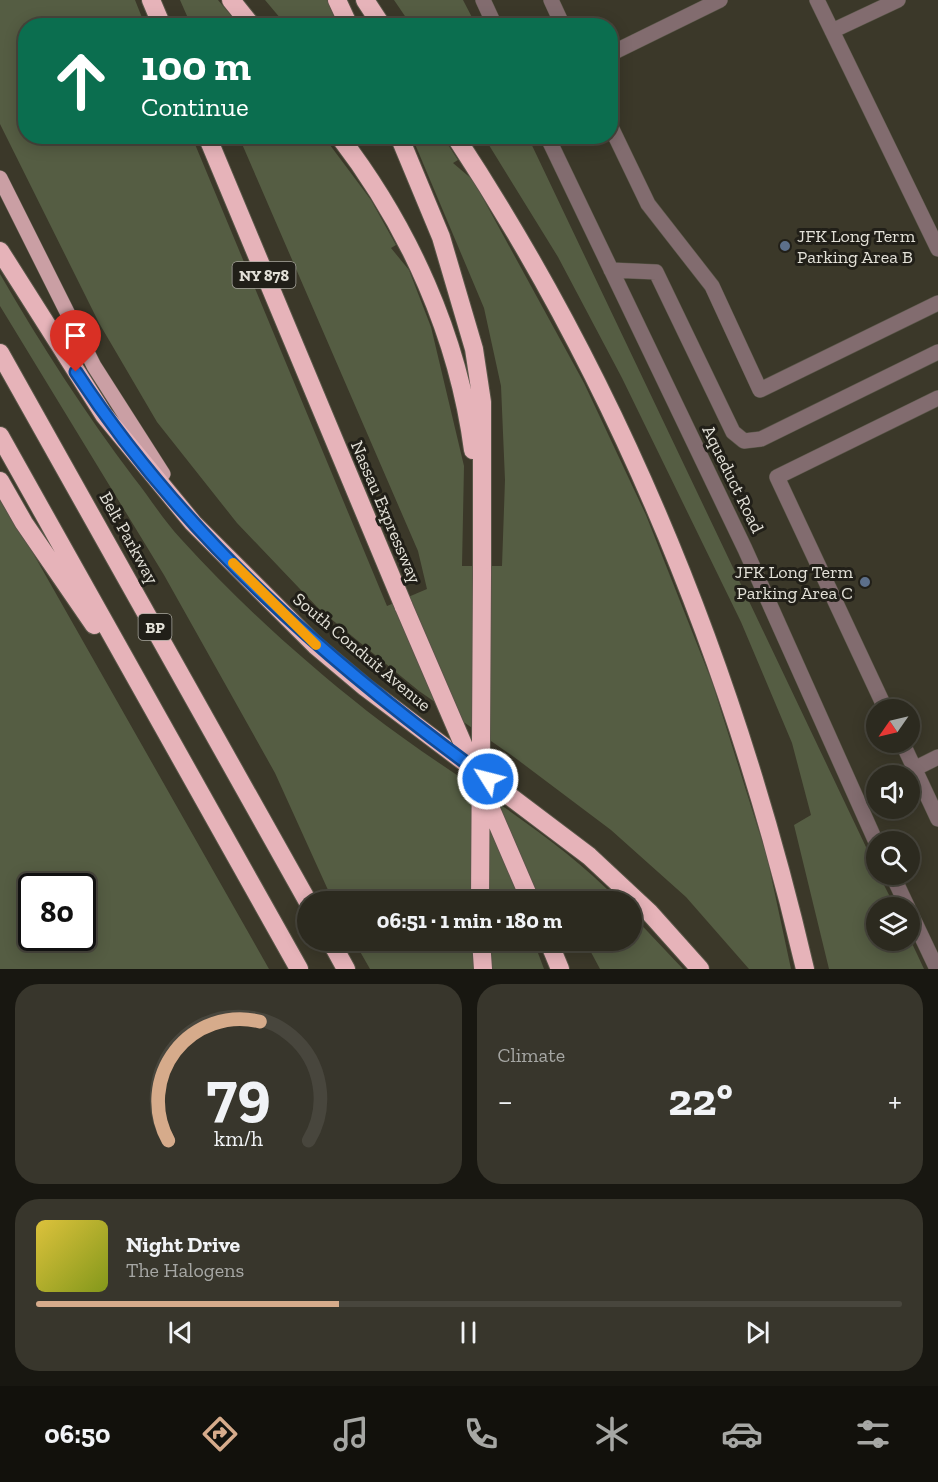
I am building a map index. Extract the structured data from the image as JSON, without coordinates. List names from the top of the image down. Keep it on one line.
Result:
{"streets":{"highway":["NY 878","Nassau Expressway","Belt Parkway","BP","South Conduit Avenue"],"street":["Aqueduct Road"]},"places":["JFK Long Term Parking Area B","JFK Long Term Parking Area C"],"north":"bottom left","page":{"turn":["100 m","Continue"],"limit":"80","trip":"06:51 · 1 min · 180 m","tile":"Climate","heat":["−","22°","+"],"song":["Night Drive","The Halogens"],"tabs":"06:50","gauge":["79","km/h"]}}
